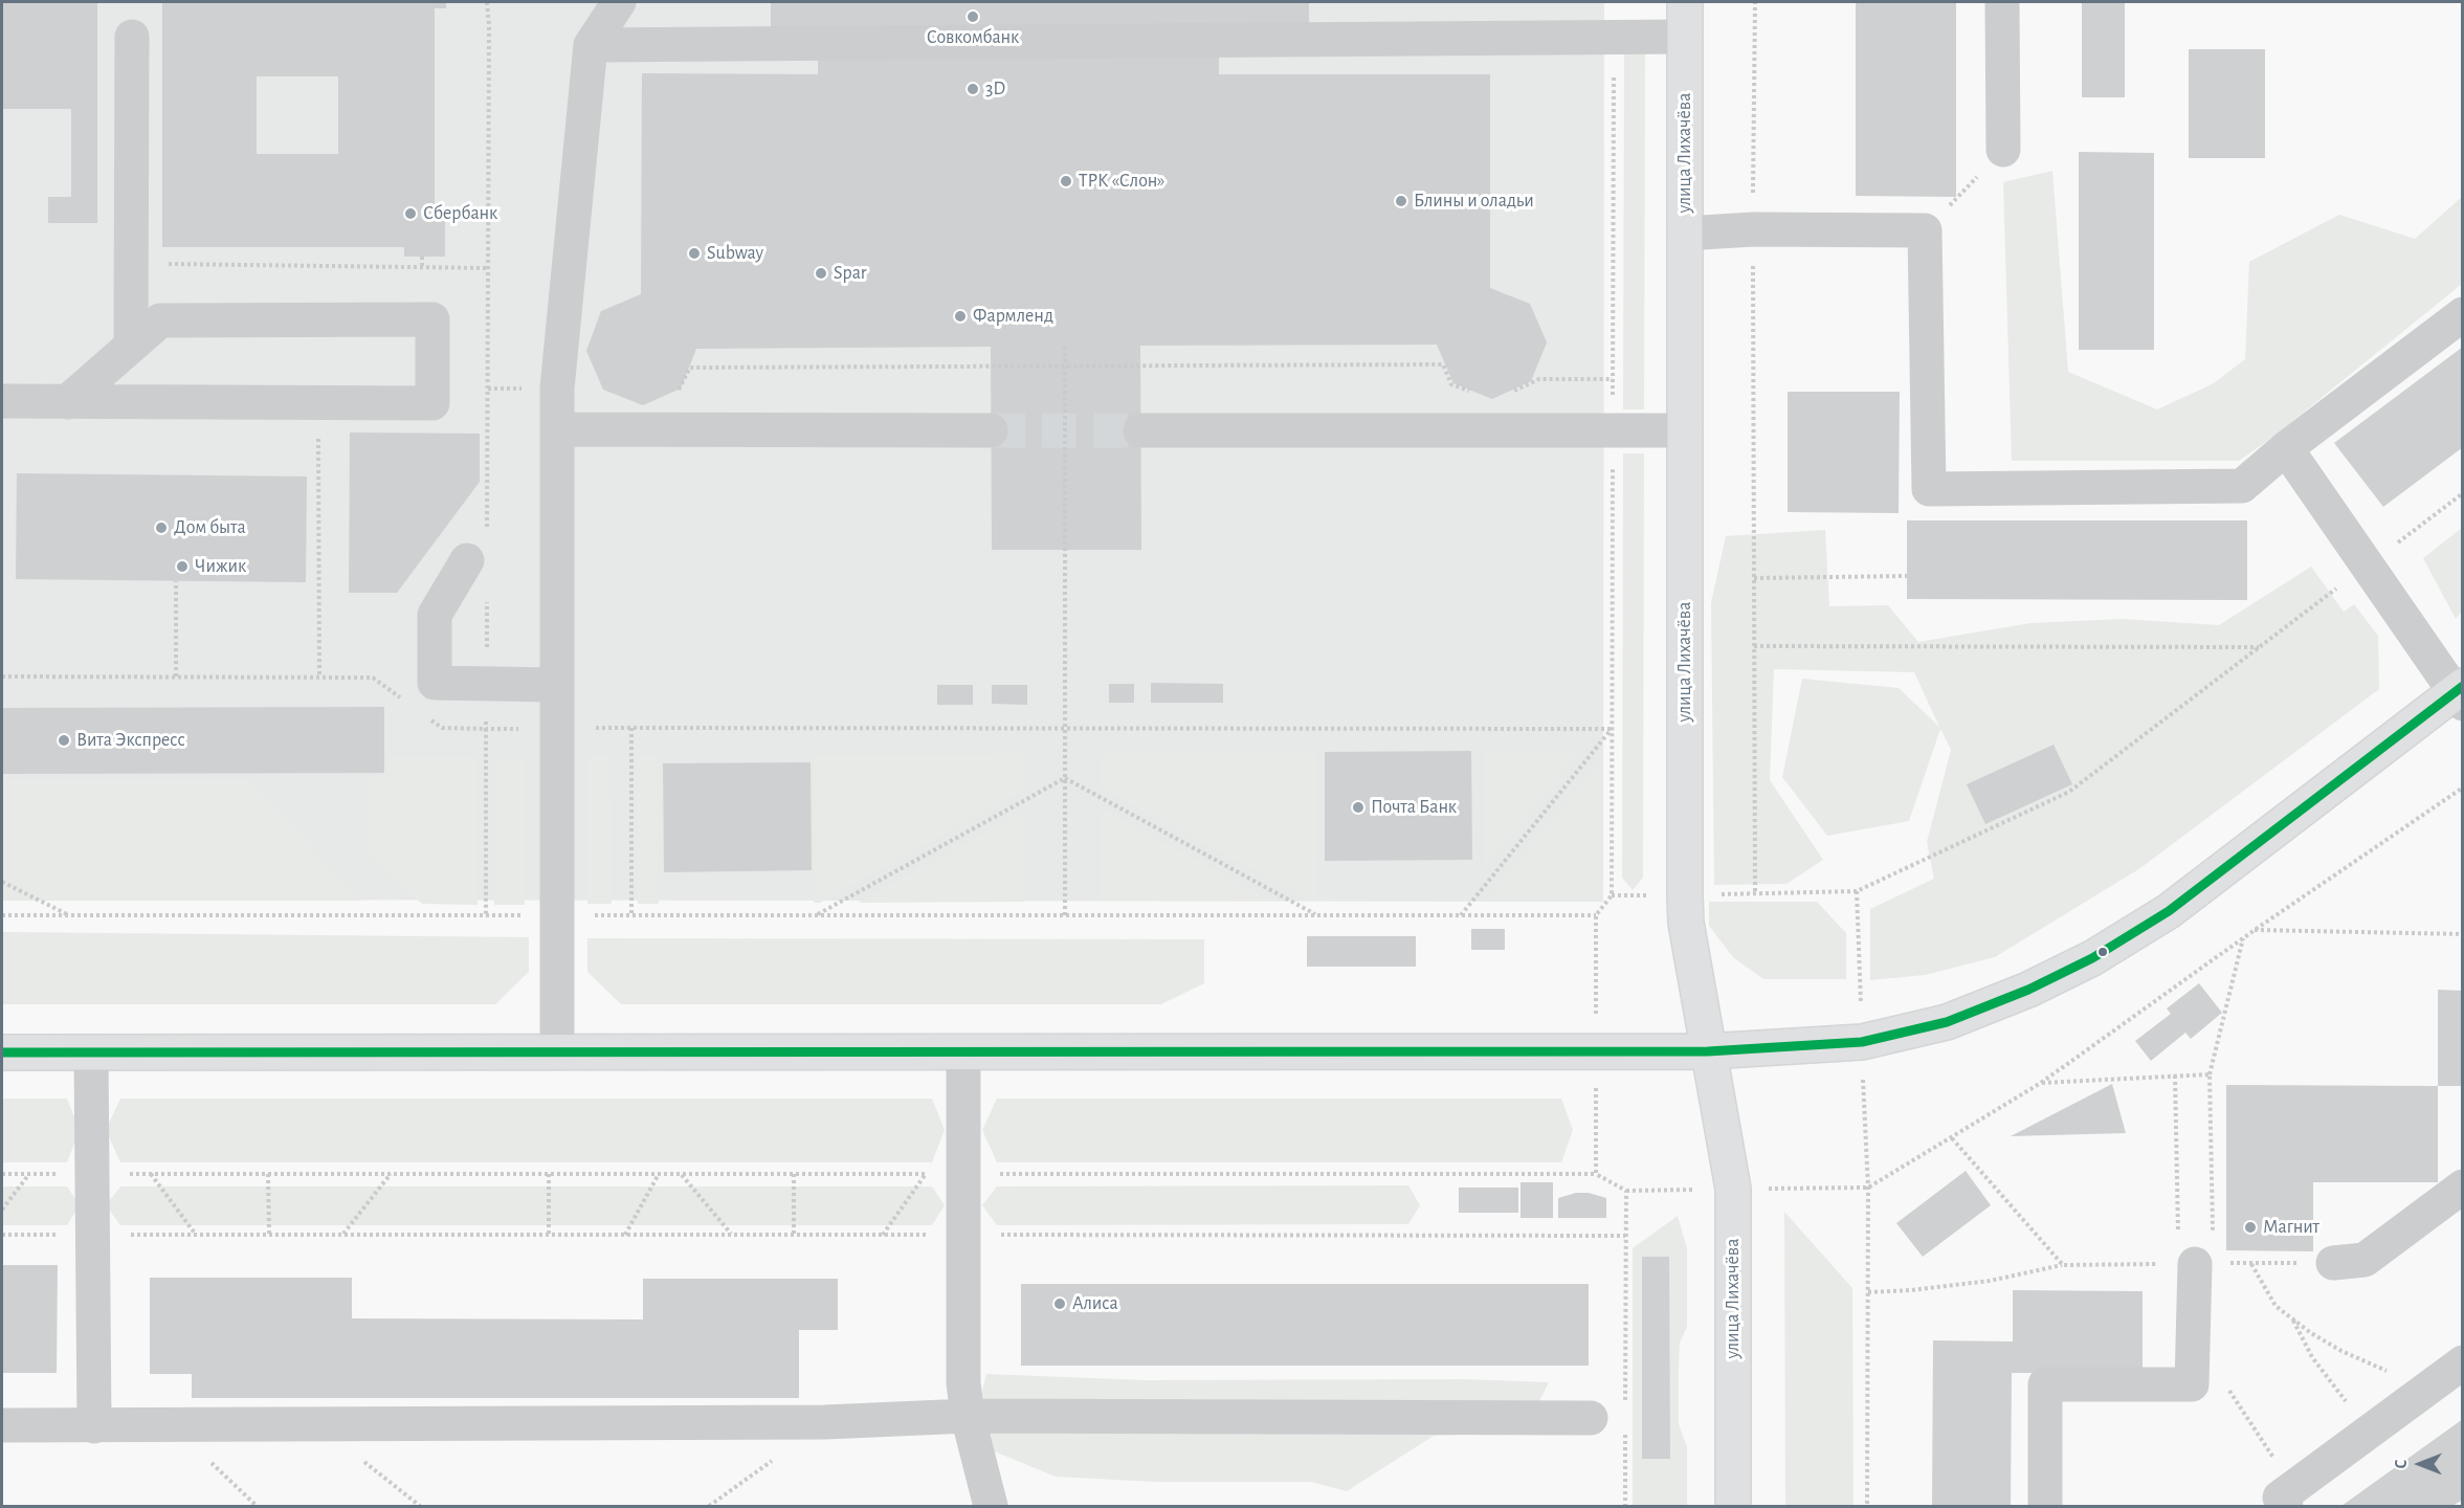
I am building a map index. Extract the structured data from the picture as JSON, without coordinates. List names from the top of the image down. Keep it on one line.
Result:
{"streets":{"main road":["улица Лихачёва"]},"places":["Совкомбанк","3D","ТРК «Слон»","Блины и оладьи","Сбербанк","Subway","Spar","Фармленд","Дом быта","Чижик","Вита Экспресс","Почта Банк","Магнит","Алиса"],"north":"left"}
